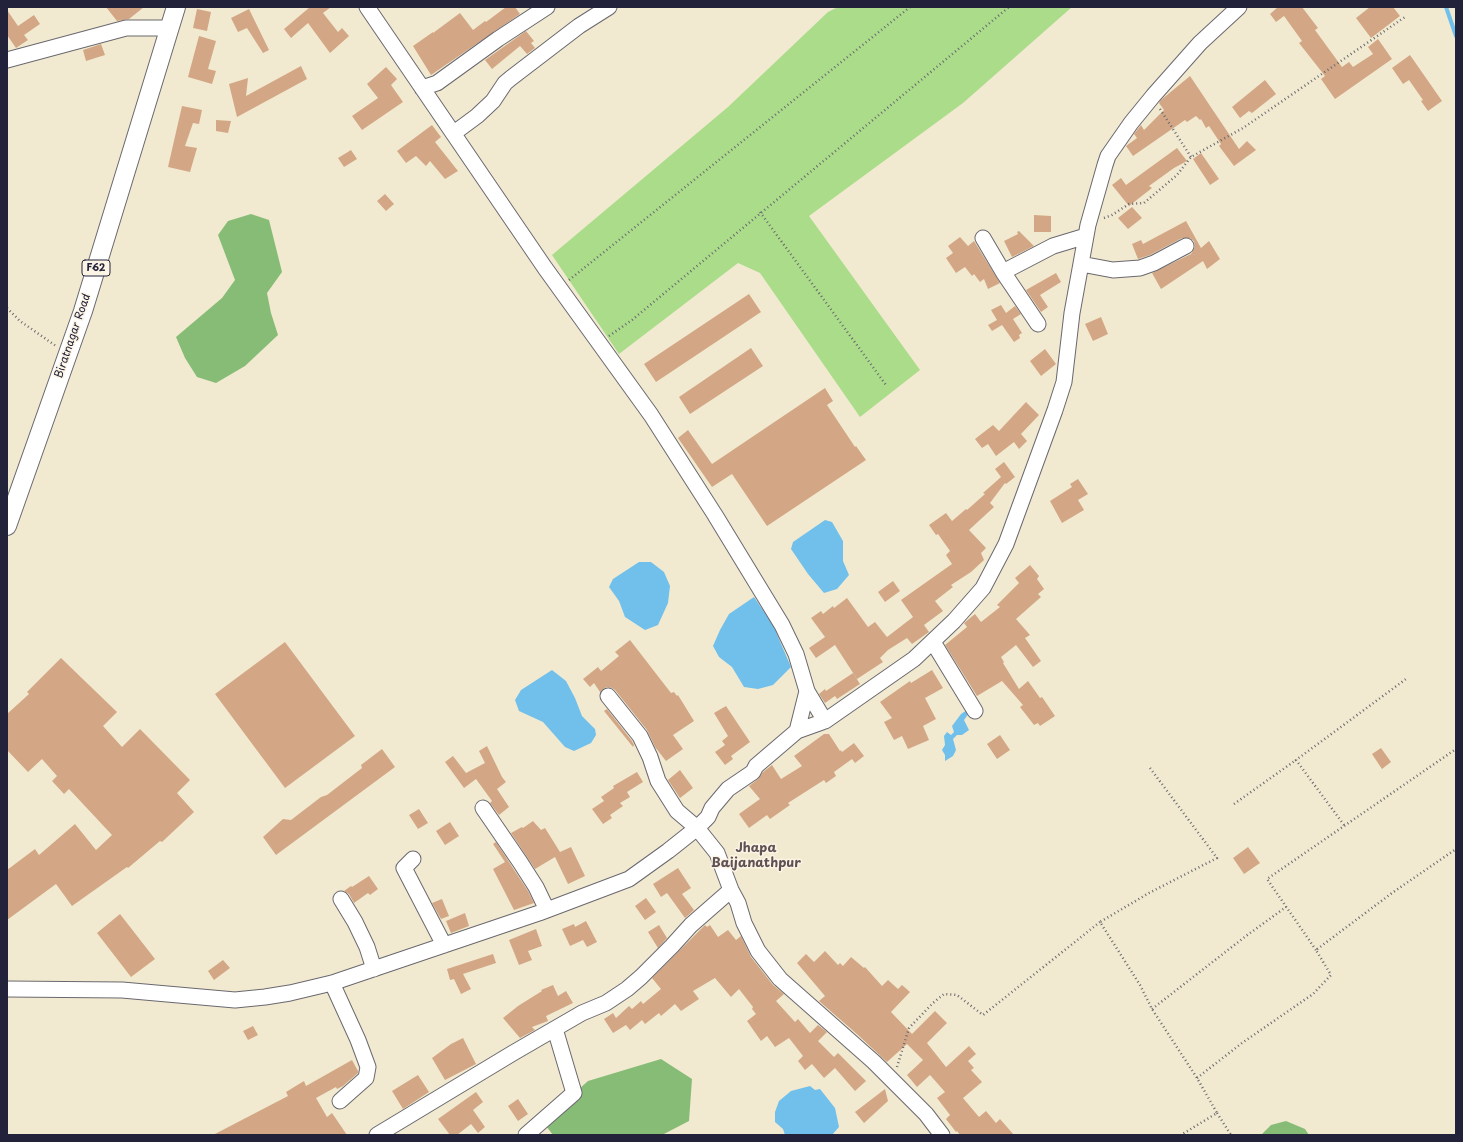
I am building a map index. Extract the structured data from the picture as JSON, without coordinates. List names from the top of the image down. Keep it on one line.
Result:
{"streets":{"main road":["F62","Biratnagar Road"]},"districts":["Jhapa Baijanathpur"]}
